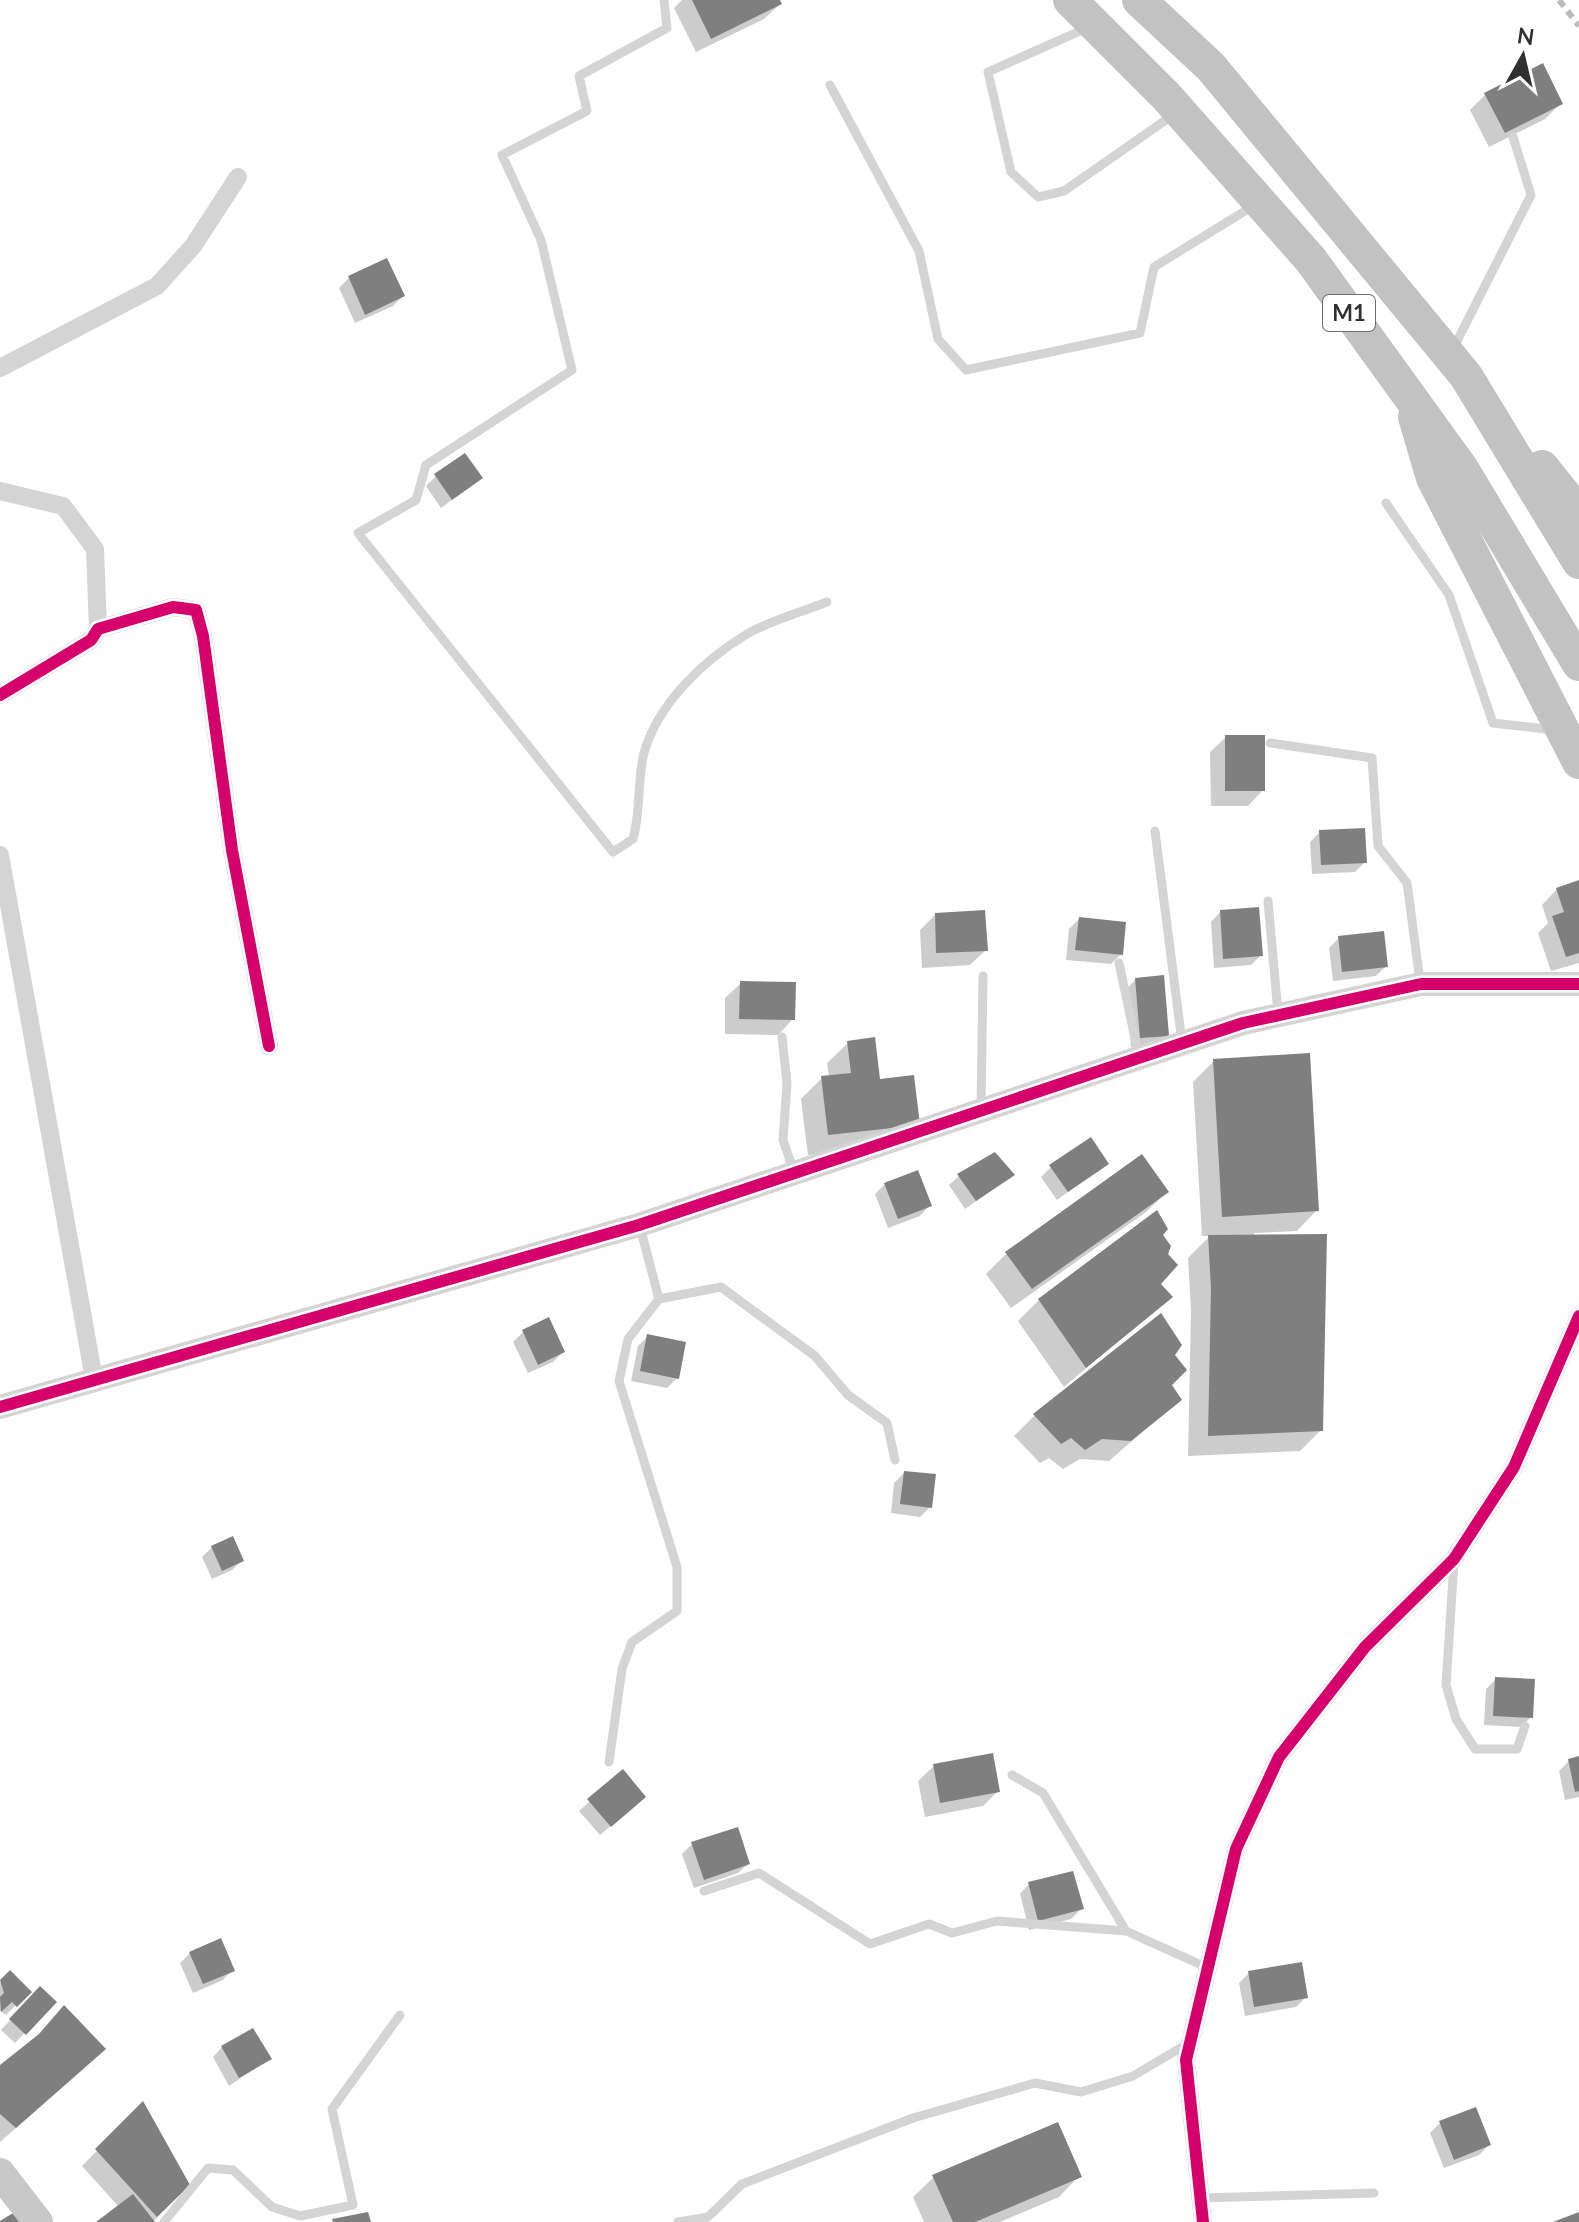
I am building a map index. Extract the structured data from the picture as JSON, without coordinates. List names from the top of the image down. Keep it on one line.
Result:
{"streets":{"highway":["M1"]},"north":"top"}
